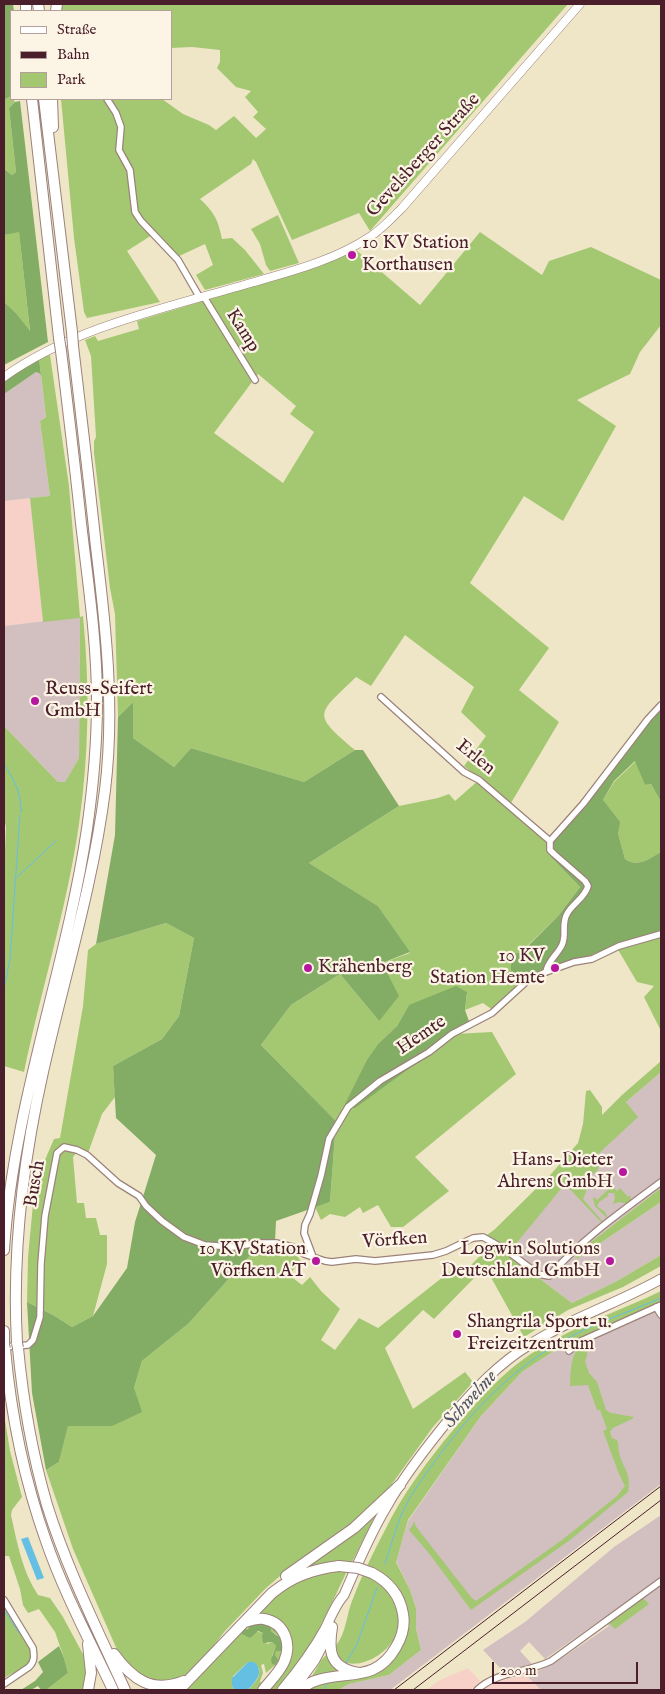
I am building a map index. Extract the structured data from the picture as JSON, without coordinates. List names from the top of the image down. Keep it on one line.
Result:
{"streets":{"main road":["Gevelsberger Straße"],"street":["Kamp","Erlen","Hemte","Busch","Vörfken"]},"crossings":[["Gevelsberger Straße","Kamp"],["Erlen","Hemte"],["Hemte","Vörfken"],["Busch","Vörfken"]],"water":["Schwelme"],"places":["10 KV Station Korthausen","Reuss-Seifert GmbH","Krähenberg","10 KV Station Hemte","Hans-Dieter Ahrens GmbH","10 KV Station Vörfken AT","Logwin Solutions Deutschland GmbH","Shangrila Sport-u. Freizeitzentrum"],"legend":["Straße","Bahn","Park"],"scale_bar":"200 m"}
